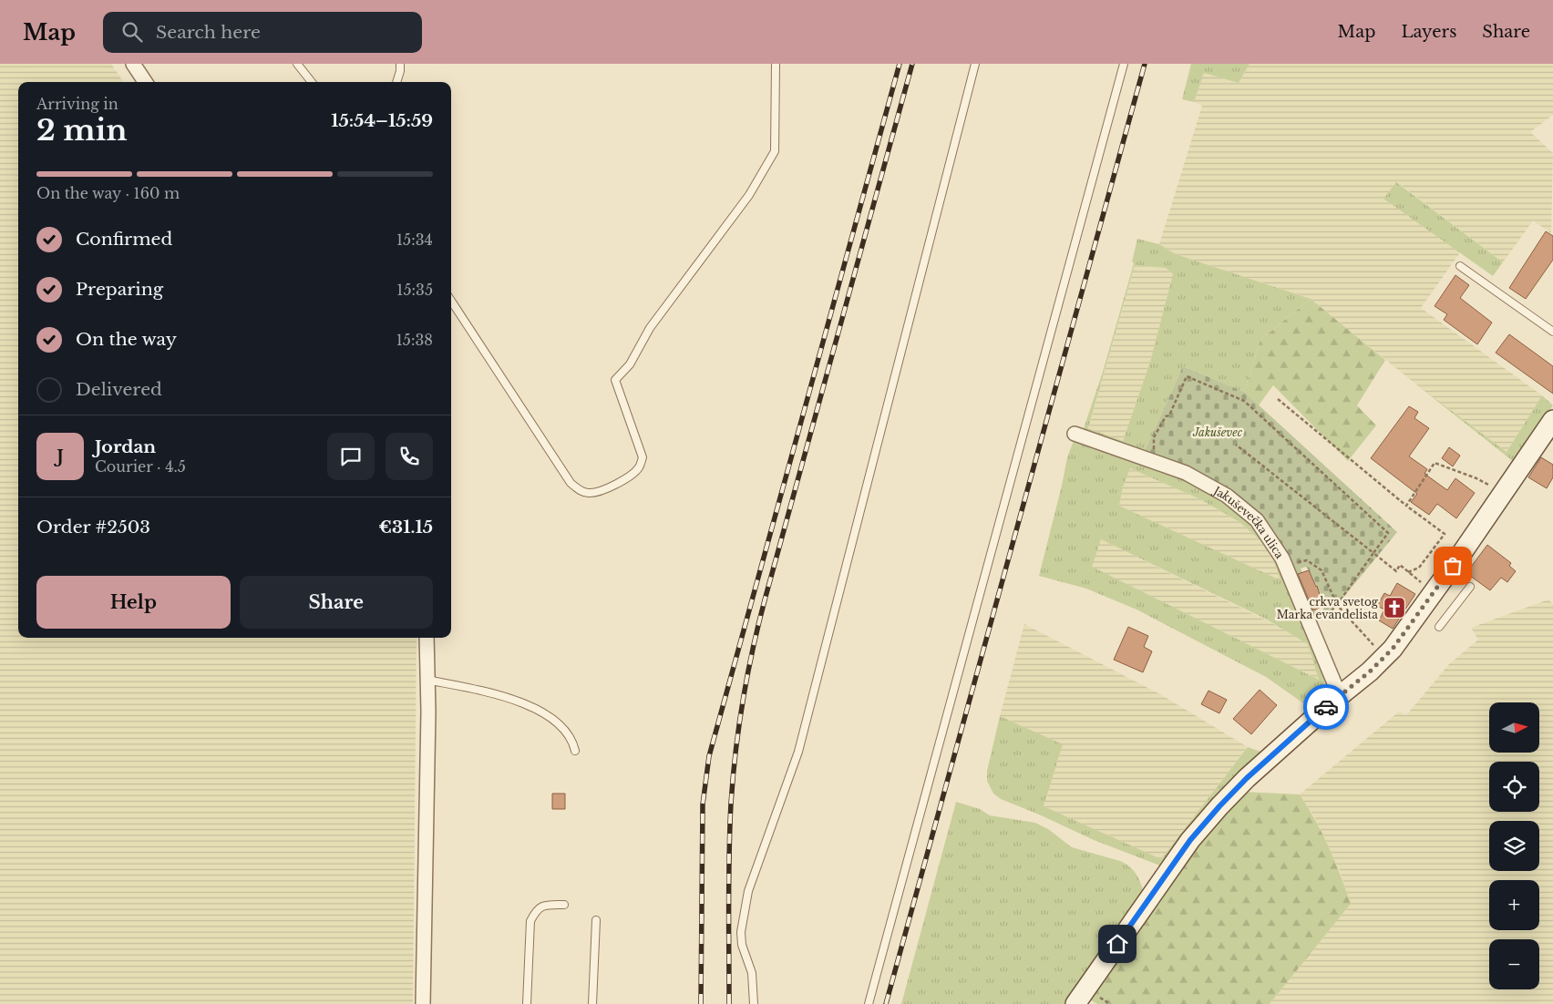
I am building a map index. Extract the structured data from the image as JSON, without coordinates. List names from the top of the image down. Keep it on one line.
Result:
{"streets":{"street":["Jakuševečka ulica"]},"parks":["Jakuševec"],"places":{"church":["crkva svetog Marka evanđelista"]},"north":"right","page":{"header":"Map","search":"Search here","nav":["Map","Layers","Share"],"heading":["2 min","Arriving in","15:54–15:59"],"panel":["Jordan","Courier · 4.5","Order #2503","€31.15"],"bar":"On the way · 160 m","list":[["Confirmed","15:34"],["Preparing","15:35"],["On the way","15:38"],"Delivered"],"round":"J","buttons":["Help","Share"],"map_buttons":["+","−"]}}
